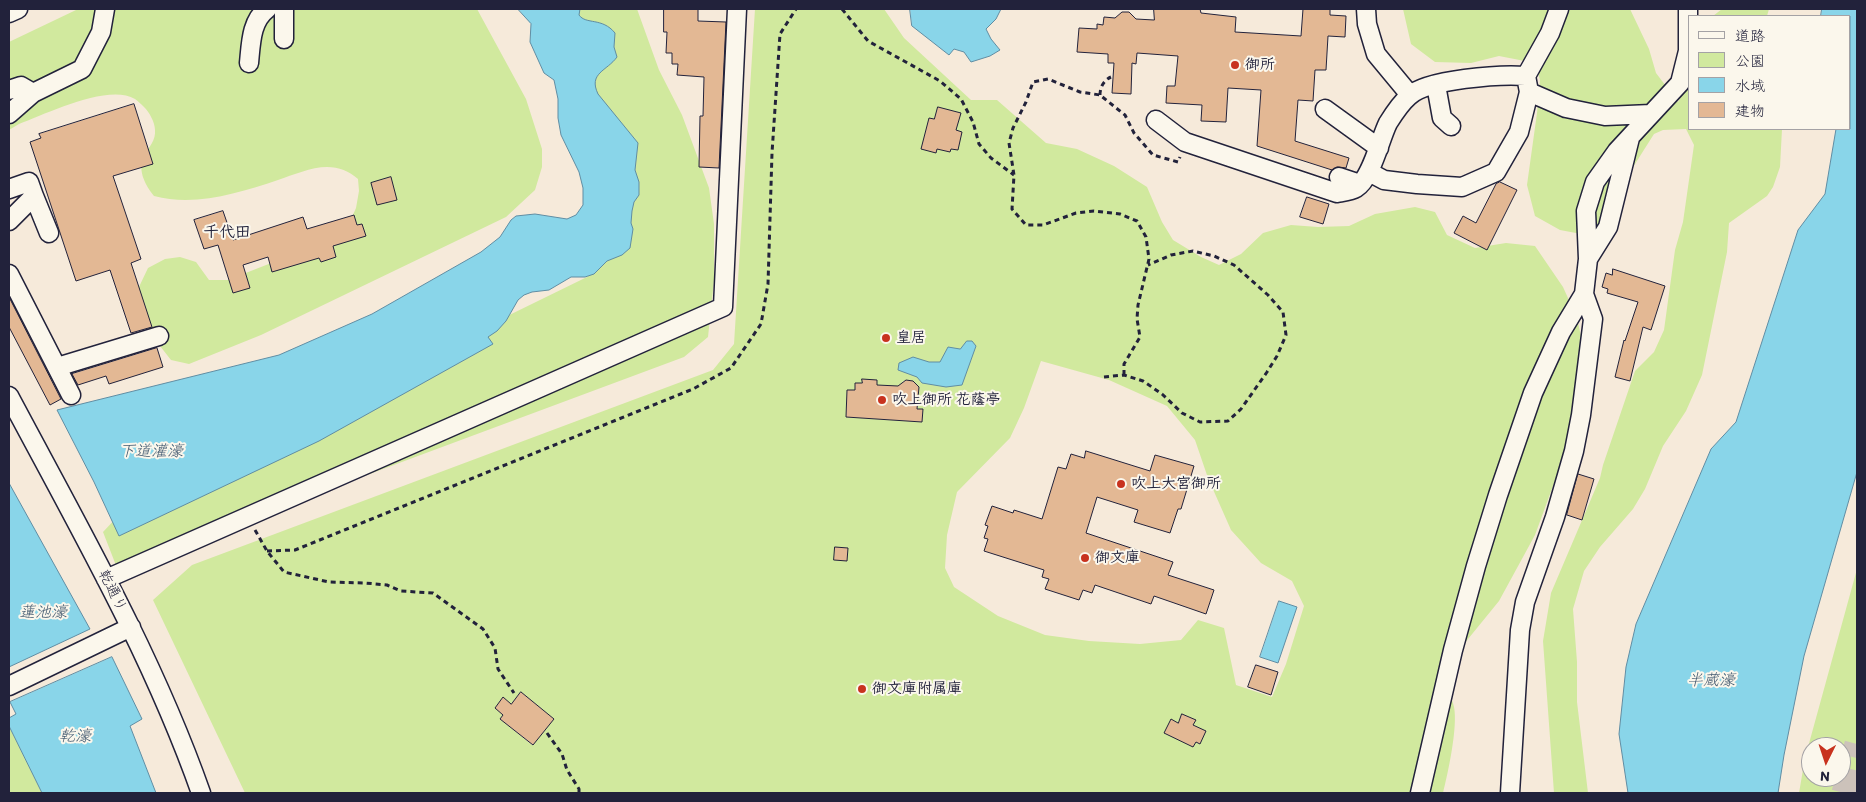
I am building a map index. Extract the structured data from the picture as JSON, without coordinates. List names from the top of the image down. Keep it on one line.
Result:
{"streets":{"street":["乾通り"]},"districts":["千代田"],"water":["下道灌濠","蓮池濠","半蔵濠","乾濠"],"places":["御所","皇居","吹上御所 花蔭亭","吹上大宮御所","御文庫","御文庫附属庫"],"legend":["道路","公園","水域","建物"],"north":"bottom"}
